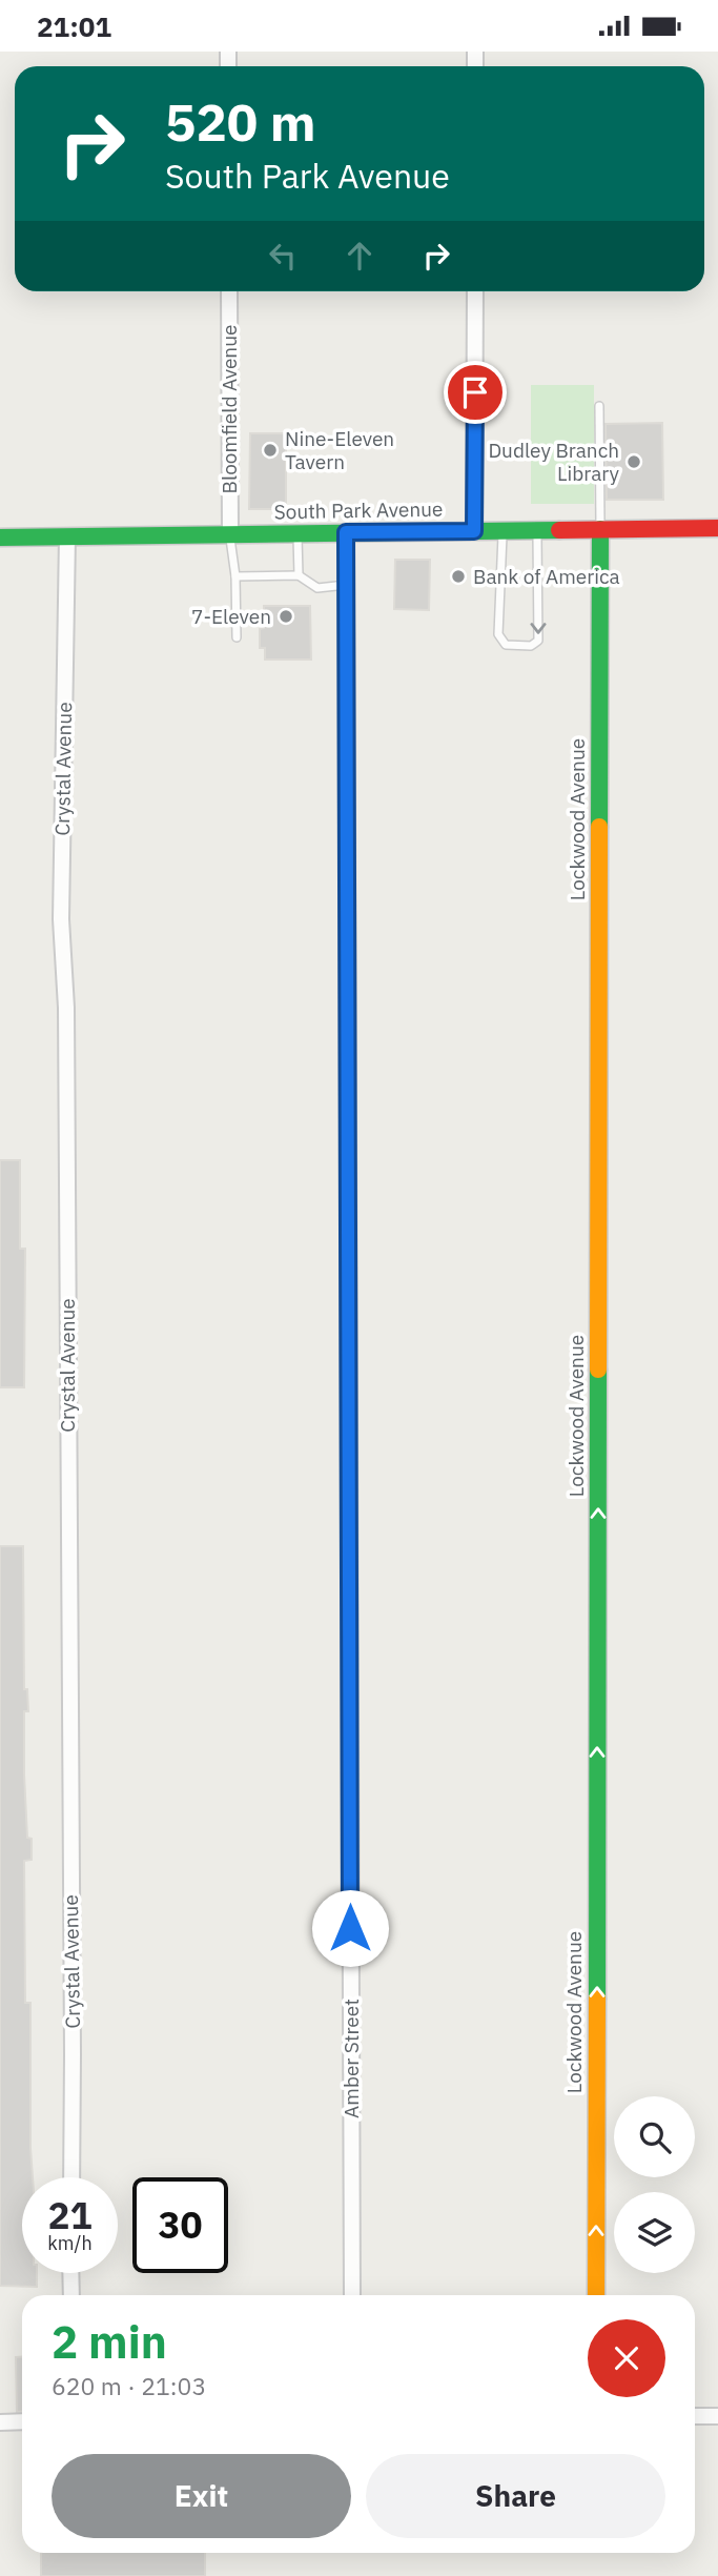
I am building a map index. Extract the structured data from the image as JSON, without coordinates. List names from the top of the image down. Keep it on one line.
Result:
{"streets":{"street":["Bloomfield Avenue","South Park Avenue","Crystal Avenue","Lockwood Avenue","Amber Street"]},"crossings":[["Bloomfield Avenue","South Park Avenue"],["South Park Avenue","Crystal Avenue"],["South Park Avenue","Lockwood Avenue"],["South Park Avenue","Amber Street"]],"one_way":["Lockwood Avenue"],"places":["Nine-Eleven Tavern","Dudley Branch Library","Bank of America","7-Eleven"],"page":{"status":"21:01","turn":["520 m","South Park Avenue"],"speed":"21 km/h","limit":"30","heading":["2 min","620 m · 21:03"],"buttons":["Exit","Share"]}}
